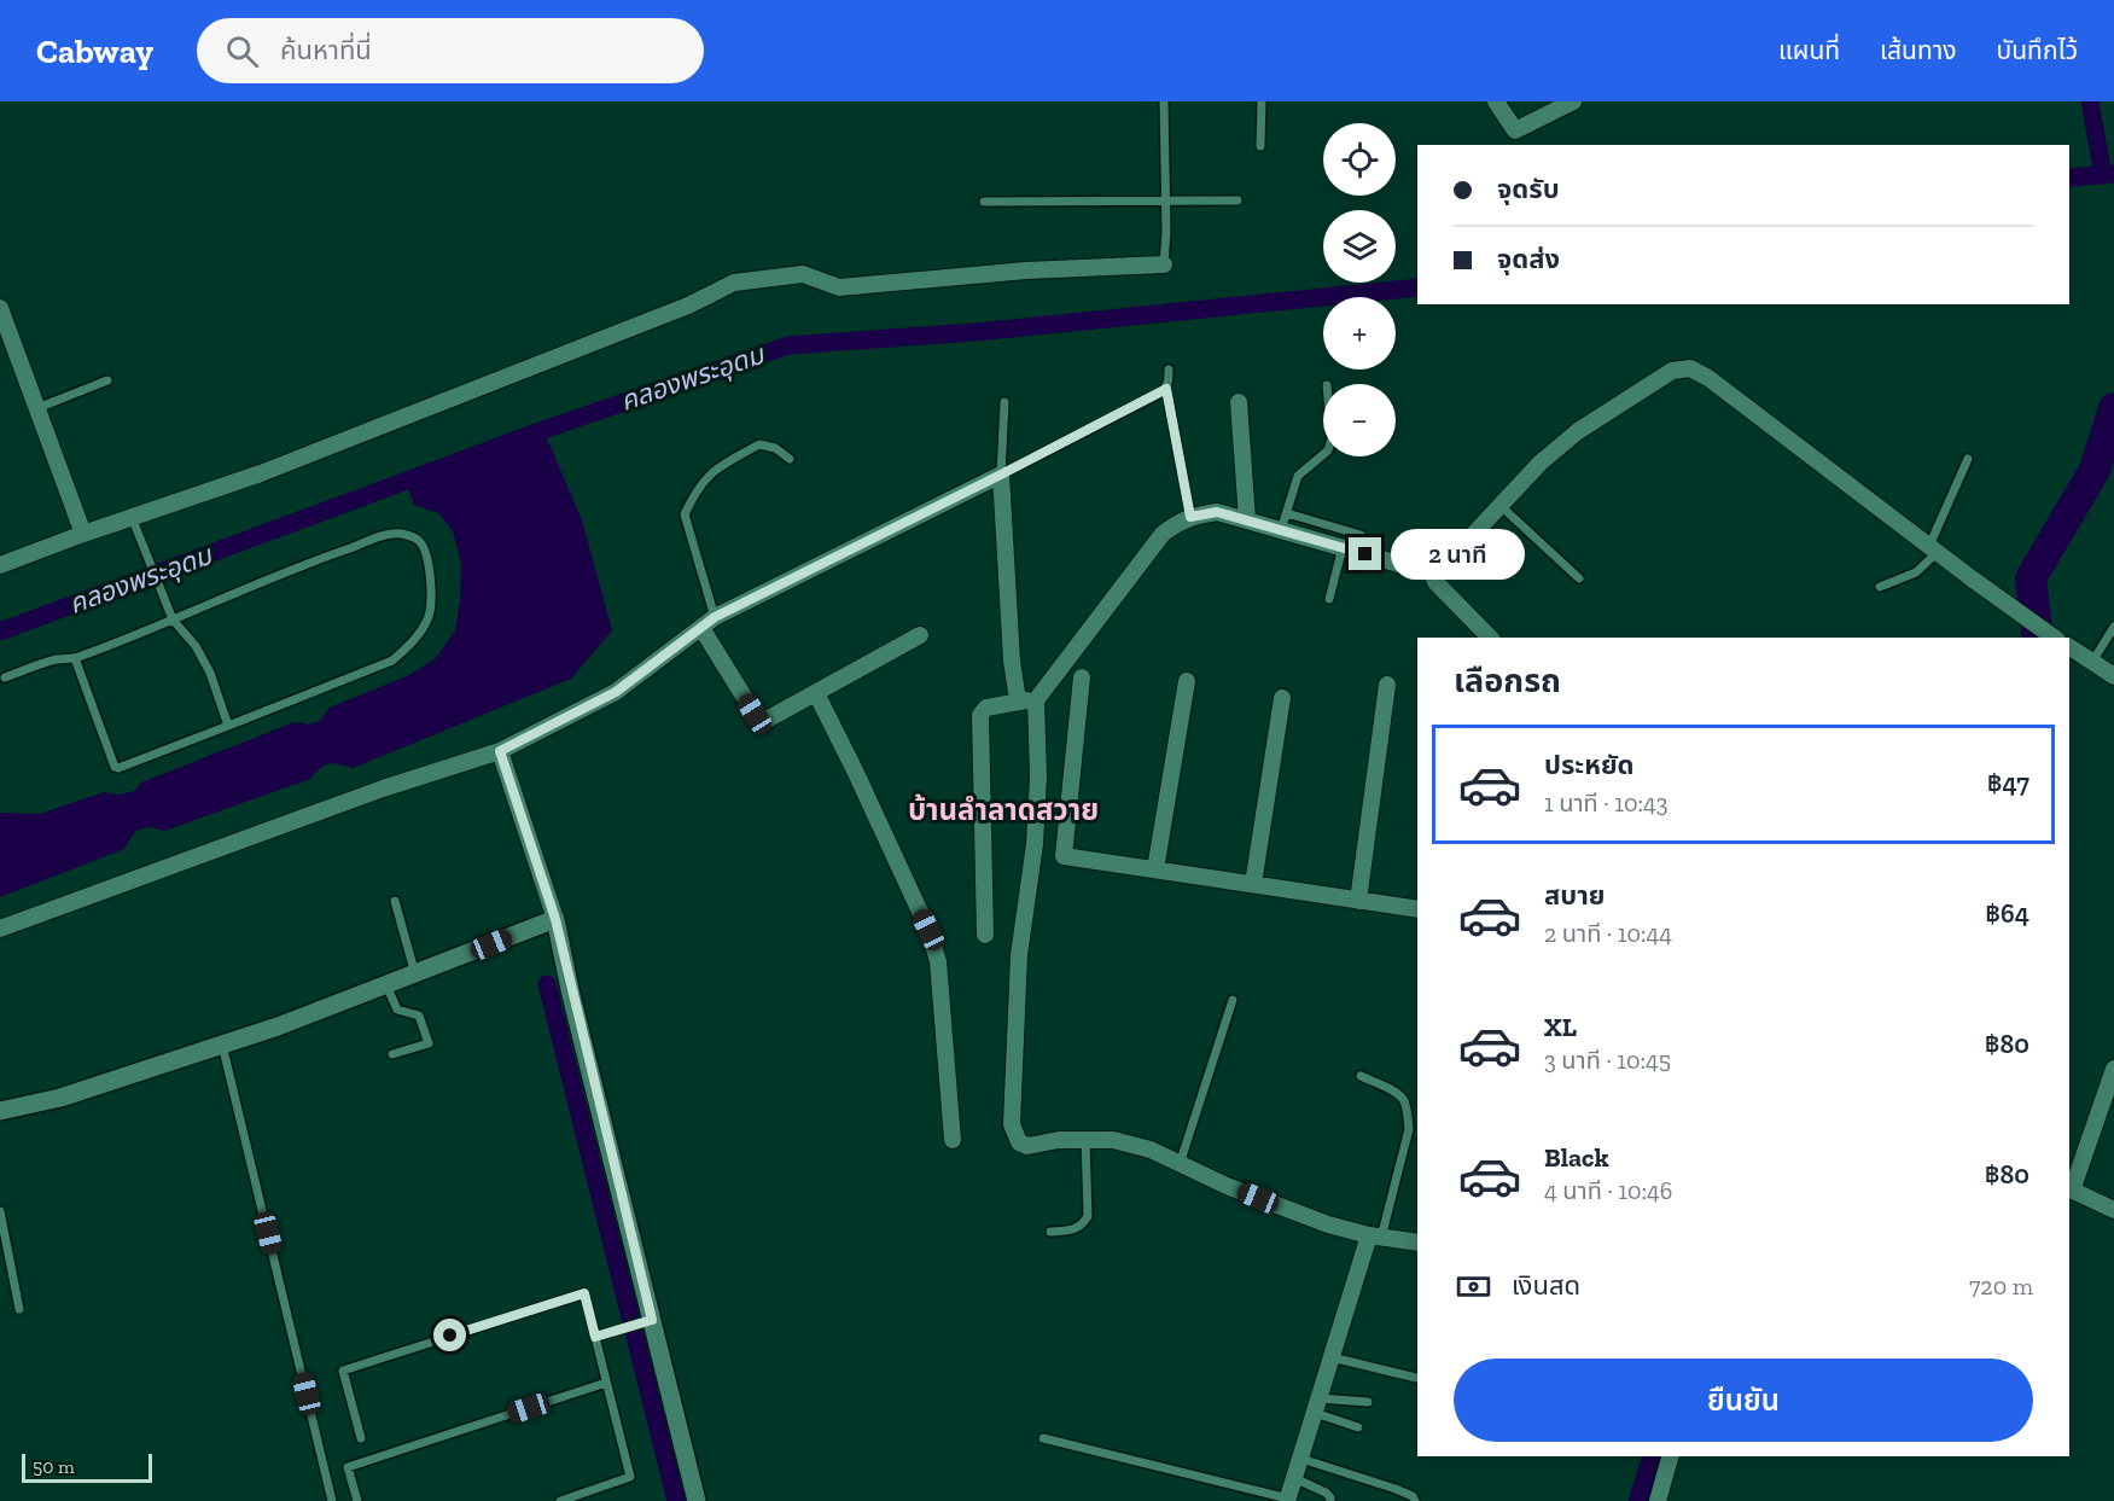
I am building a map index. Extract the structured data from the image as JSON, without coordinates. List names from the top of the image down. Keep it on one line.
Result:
{"districts":["บ้านลำลาดสวาย"],"water":["คลองพระอุดม"],"scale_bar":"50 m","page":{"header":"Cabway","search":"ค้นหาที่นี่","nav":["แผนที่","เส้นทาง","บันทึกไว้"],"map_buttons":["+","−"],"banner":["จุดรับ","จุดส่ง"],"bubble":"2 นาที","heading":"เลือกรถ","list":[{"name":"ประหยัด","note":"1 นาที · 10:43","value":"฿47"},{"name":"สบาย","note":"2 นาที · 10:44","value":"฿64"},{"name":"XL","note":"3 นาที · 10:45","value":"฿80"},{"name":"Black","note":"4 นาที · 10:46","value":"฿80"}],"pay":["เงินสด","720 m"],"buttons":"ยืนยัน","scale":"50 m"}}
